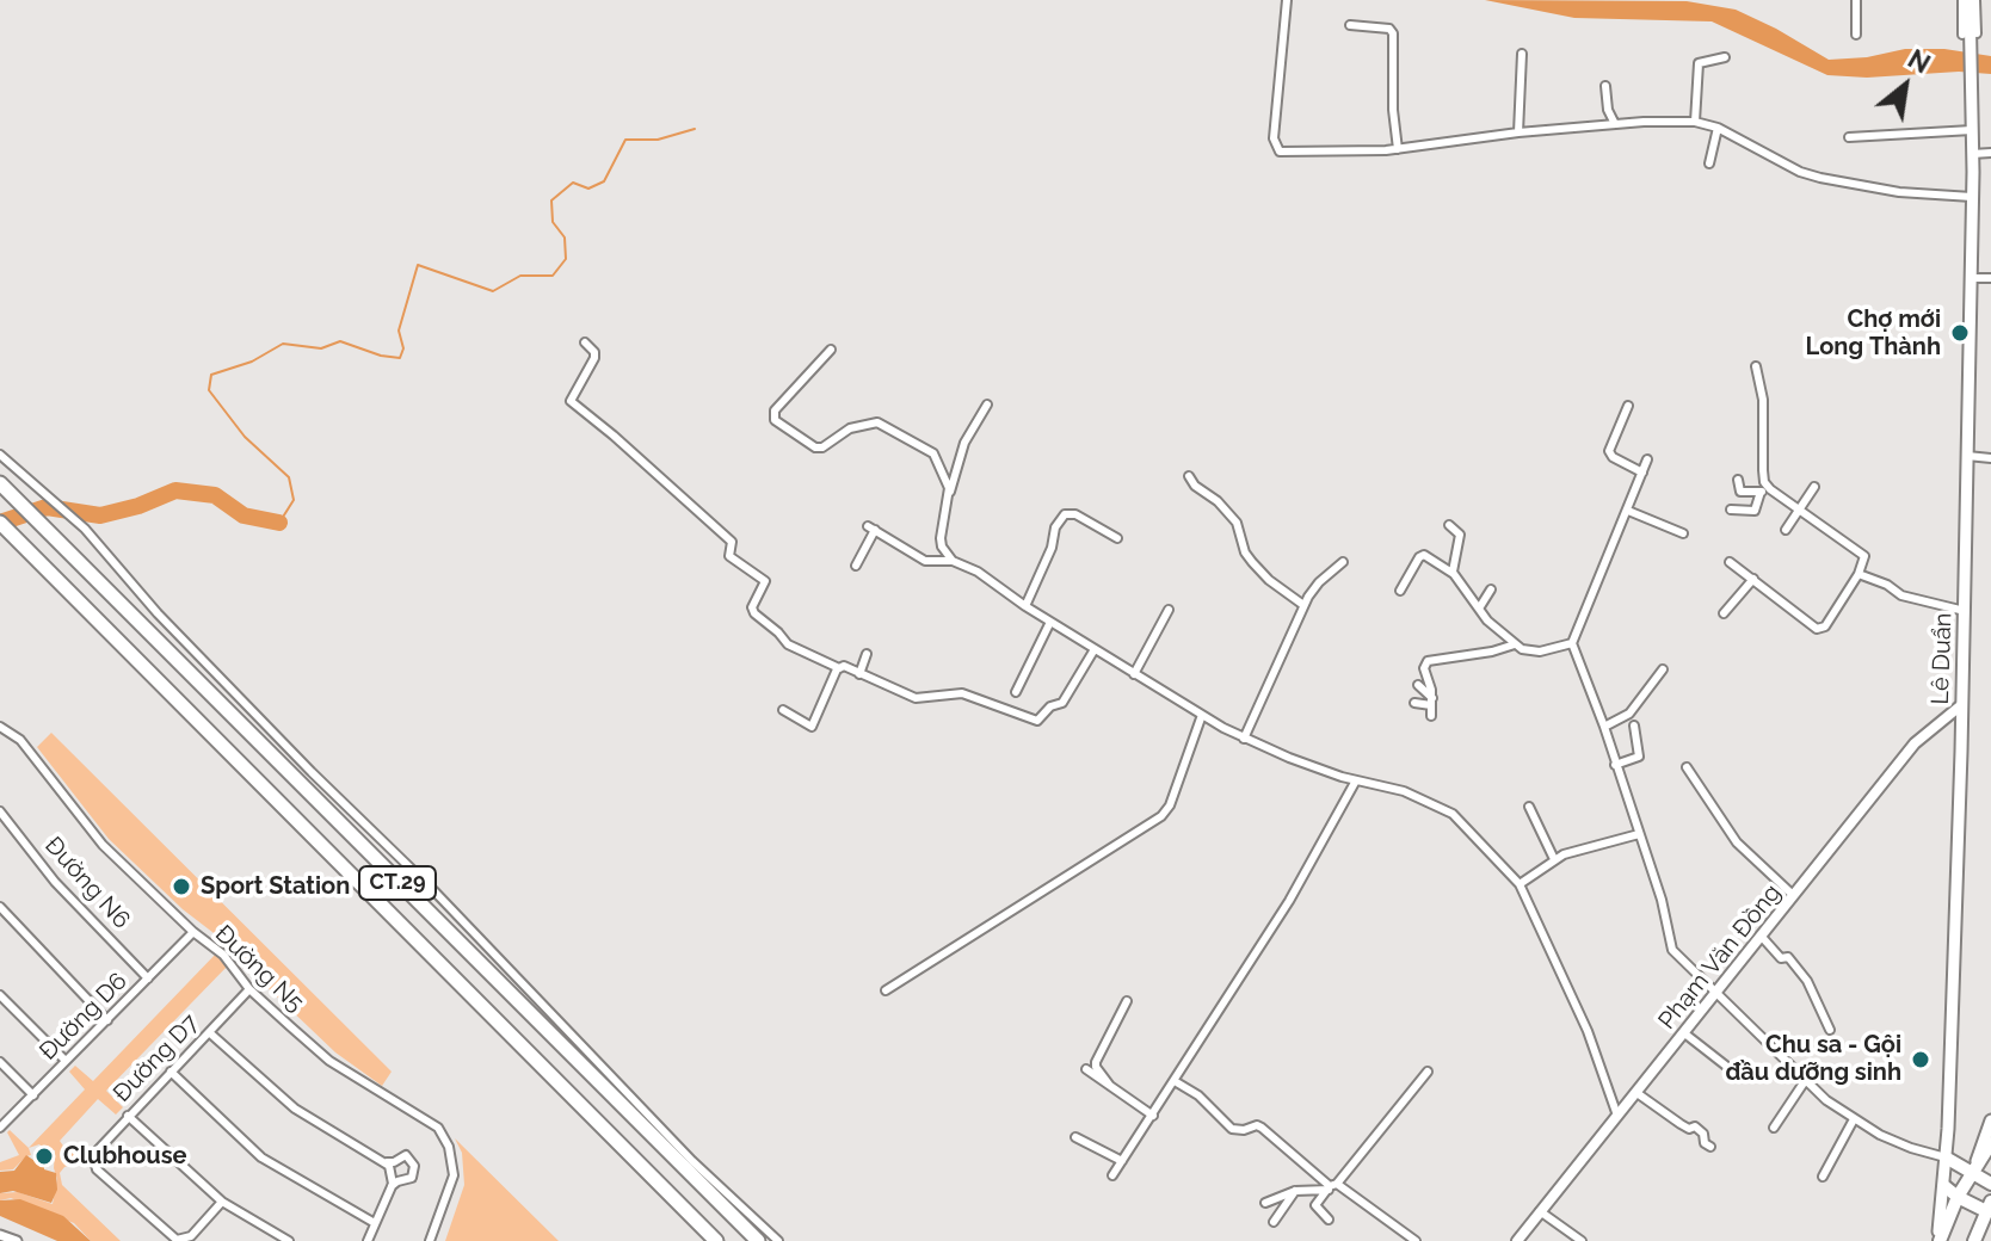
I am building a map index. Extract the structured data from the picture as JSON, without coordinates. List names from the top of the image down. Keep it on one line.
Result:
{"streets":{"highway":["CT.29"],"main road":["Lê Duẩn","Phạm Văn Đồng"],"street":["Đường N6","Đường N5","Đường D6","Đường D7"]},"crossings":[["Lê Duẩn","Phạm Văn Đồng"],["Đường N6","Đường D6"],["Đường N5","Đường D6"],["Đường N5","Đường D7"]],"places":["Chợ mới Long Thành","Sport Station","Chu sa - Gội đầu dưỡng sinh","Clubhouse"],"north":"top right"}
